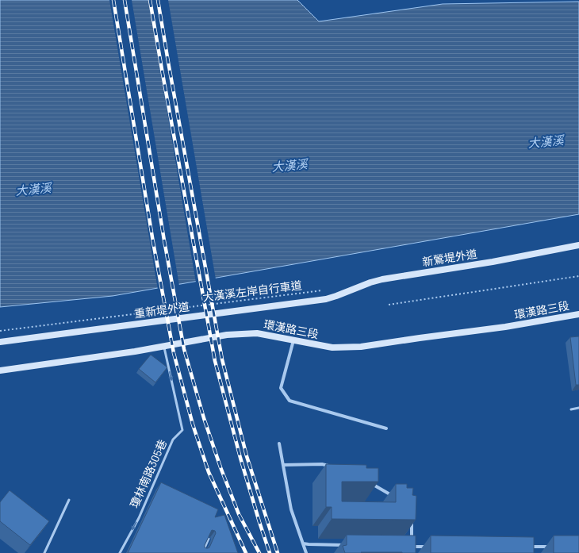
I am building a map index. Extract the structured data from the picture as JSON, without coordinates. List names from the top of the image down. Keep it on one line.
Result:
{"streets":{"street":["新鶯堤外道","重新堤外道","環漢路三段"],"lane":["瓊林南路305巷"],"path":["大漢溪左岸自行車道"]},"crossings":[["新鶯堤外道","重新堤外道"],["環漢路三段","瓊林南路305巷"]],"one_way":["瓊林南路305巷"],"water":["大漢溪"]}
